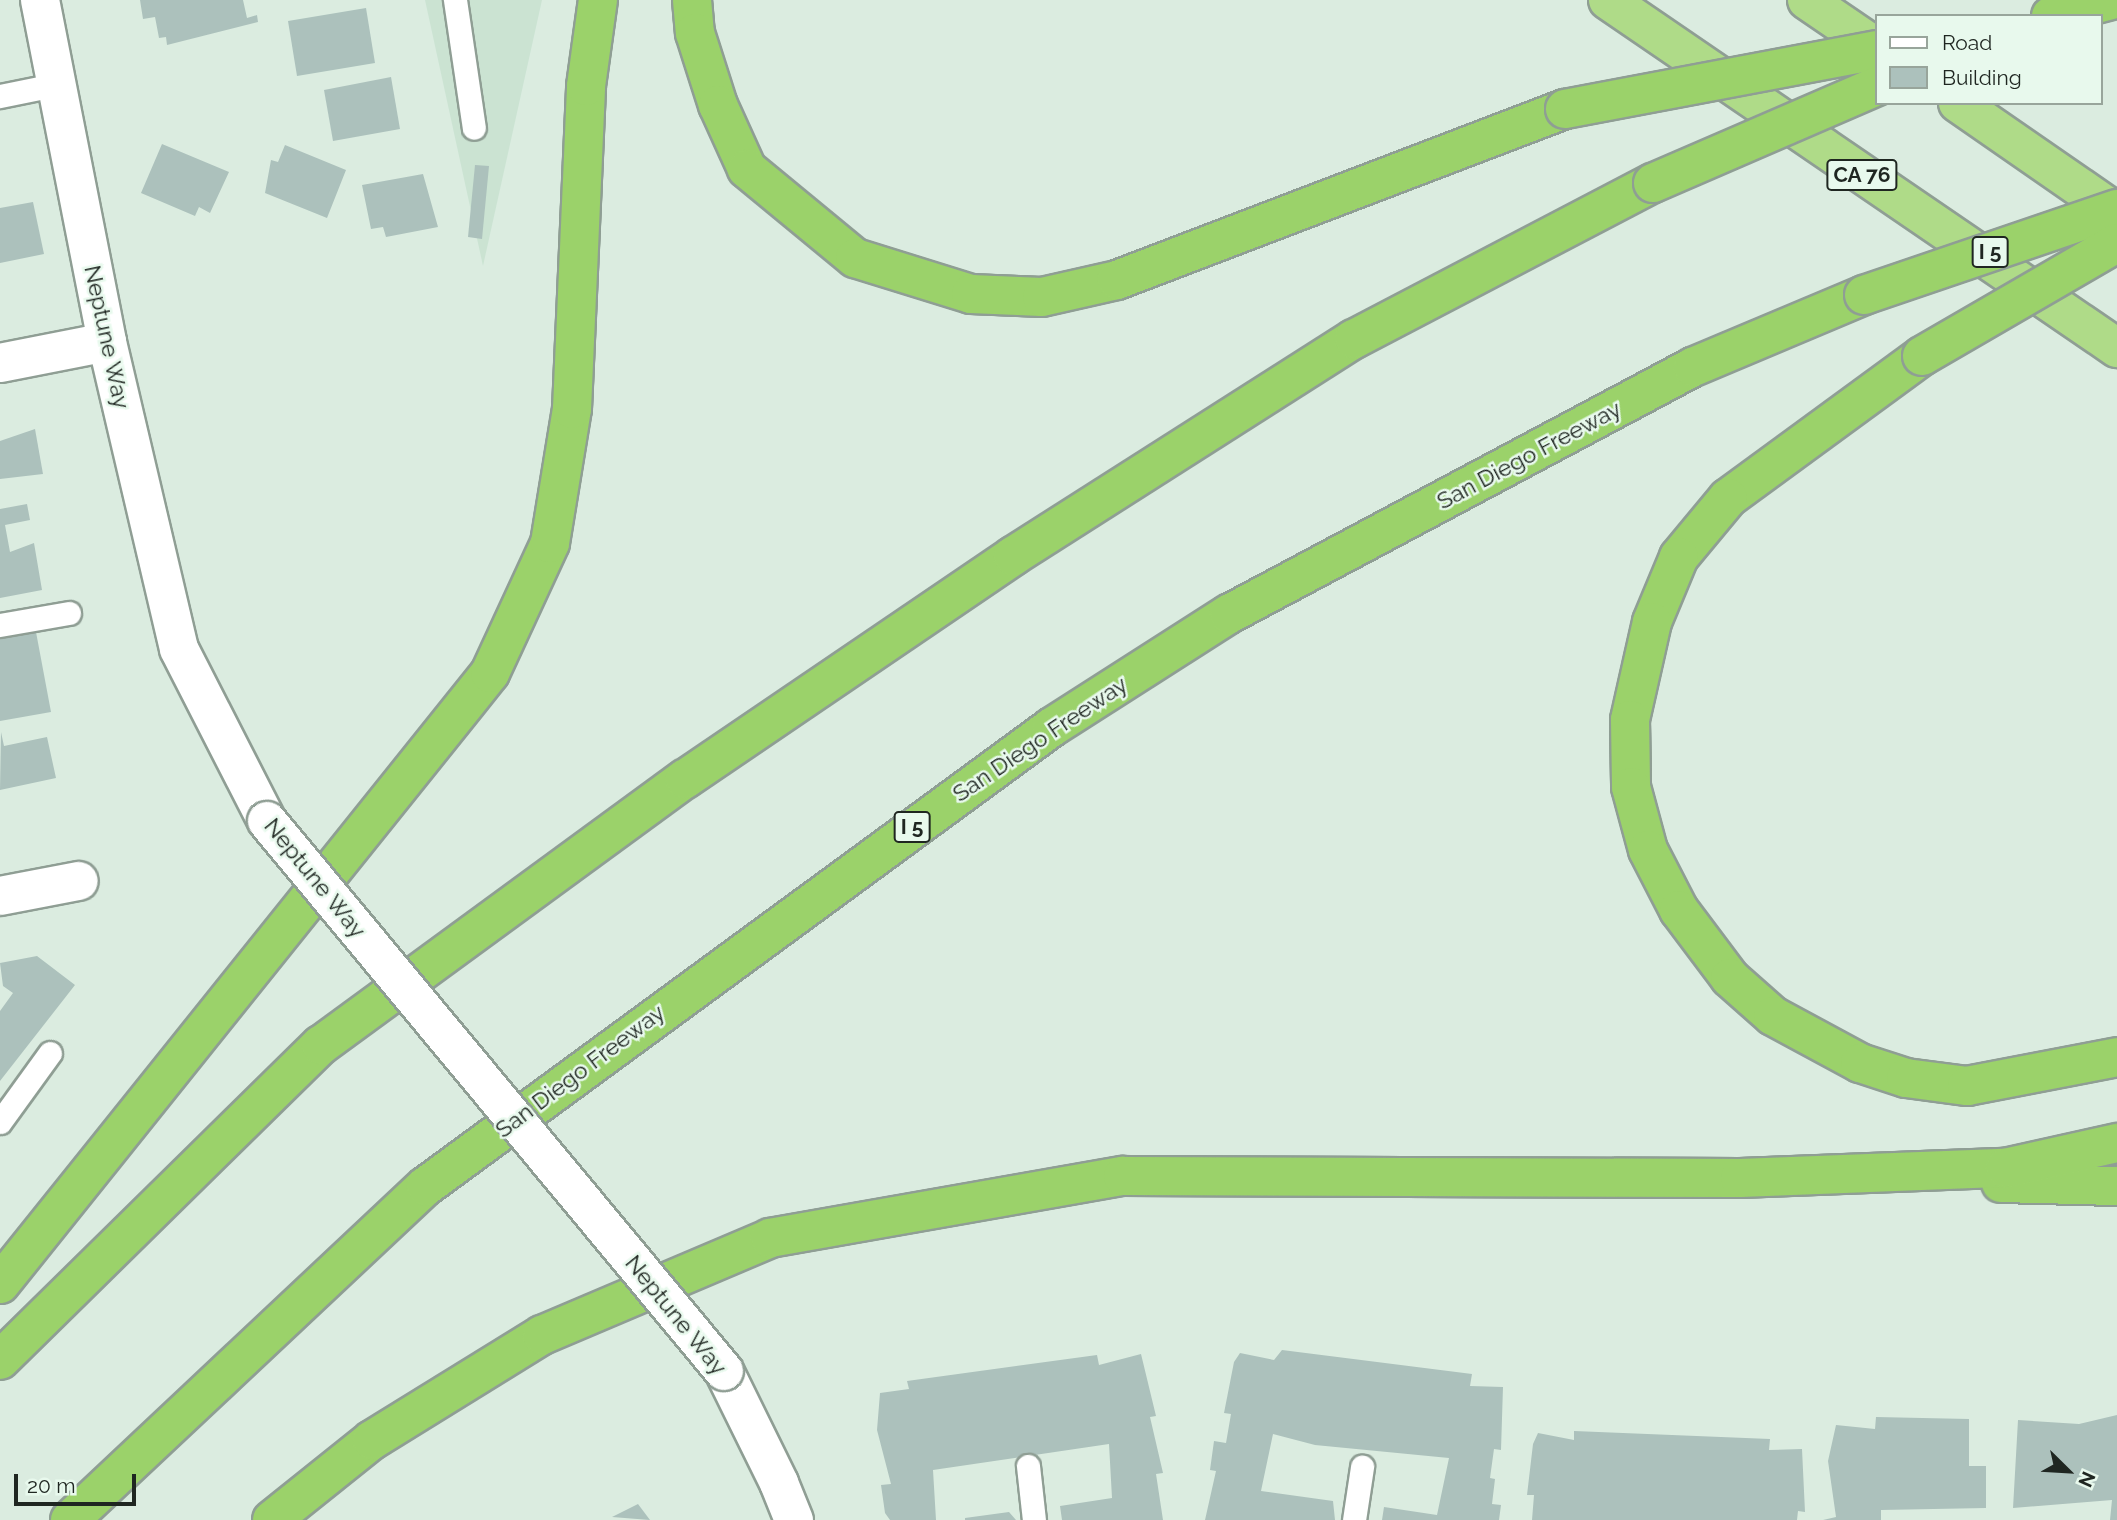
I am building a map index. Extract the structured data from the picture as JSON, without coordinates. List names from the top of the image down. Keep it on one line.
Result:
{"streets":{"highway":["CA 76","I 5","San Diego Freeway"],"street":["Neptune Way"]},"legend":["Road","Building"],"scale_bar":"20 m","north":"bottom right"}
